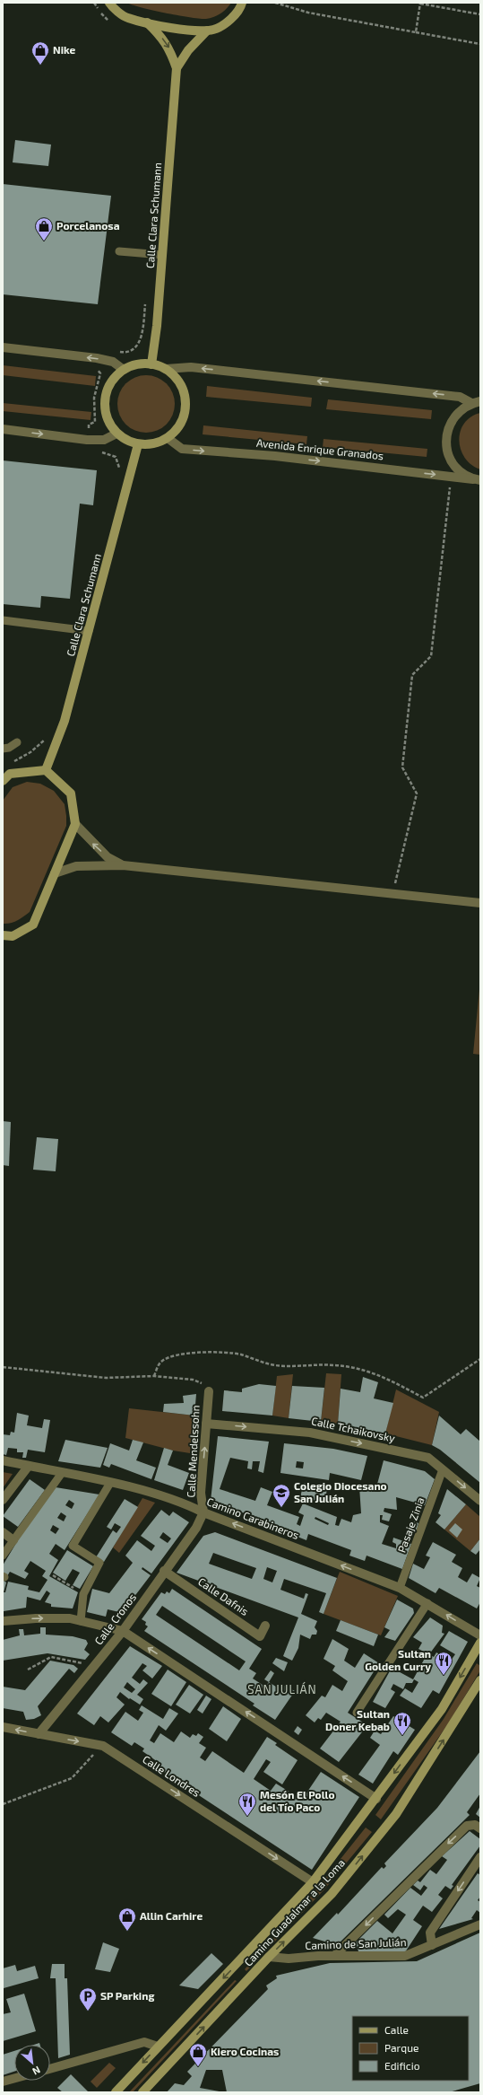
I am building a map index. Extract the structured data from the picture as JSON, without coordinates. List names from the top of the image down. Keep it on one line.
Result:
{"streets":{"main road":["Calle Clara Schumann","Camino Guadalmar a la Loma"],"street":["Avenida Enrique Granados","Calle Tchaikovsky","Calle Mendelssohn","Camino Carabineros","Calle Dafnis","Calle Cronos","Calle Londres","Camino de San Julián"],"lane":["Pasaje Zinia"]},"crossings":[["Calle Clara Schumann","Avenida Enrique Granados"],["Calle Tchaikovsky","Calle Mendelssohn"],["Calle Tchaikovsky","Pasaje Zinia"],["Calle Mendelssohn","Camino Carabineros"],["Calle Mendelssohn","Calle Cronos"],["Camino Carabineros","Pasaje Zinia"],["Camino Carabineros","Calle Cronos"],["Calle Dafnis","Calle Cronos"],["Calle Cronos","Calle Londres"],["Calle Londres","Camino Guadalmar a la Loma"],["Camino Guadalmar a la Loma","Camino de San Julián"]],"one_way":["Calle Tchaikovsky","Calle Mendelssohn","Camino Carabineros"],"districts":["SAN JULIÁN"],"places":{"shop":["Nike","Porcelanosa","Allin Carhire","Kiero Cocinas"],"school or university":["Colegio Diocesano San Julián"],"restaurant":["Sultan Golden Curry","Sultan Doner Kebab","Mesón El Pollo del Tío Paco"],"parking":["SP Parking"]},"legend":["Calle","Parque","Edificio"],"north":"bottom right"}
